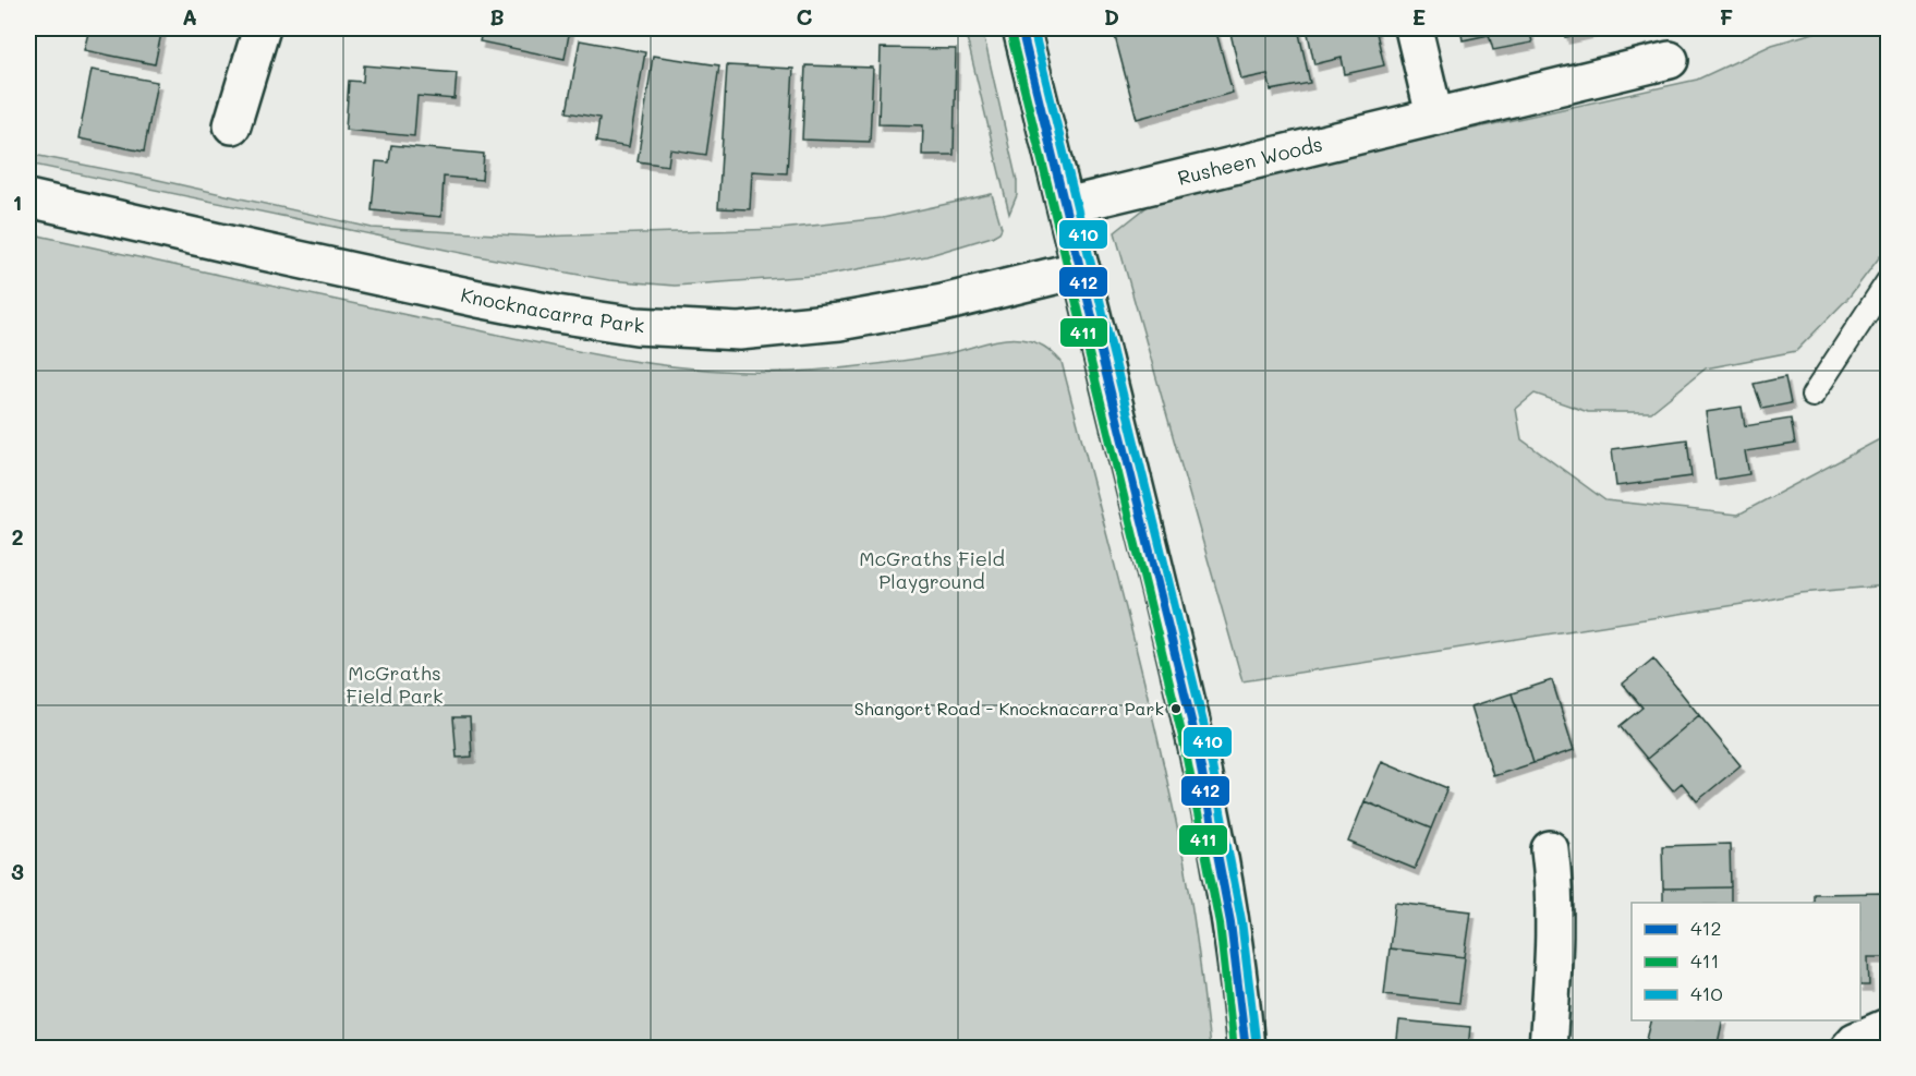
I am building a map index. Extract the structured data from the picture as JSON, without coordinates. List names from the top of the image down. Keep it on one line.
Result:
{"streets":{"street":["Rusheen Woods","Knocknacarra Park"]},"parks":["McGraths Field Playground","McGraths Field Park"],"places":["Shangort Road - Knocknacarra Park"],"lines":["transit line 412","transit line 410","transit line 411"],"legend":["412","411","410"],"grid":{"columns":["A","B","C","D","E","F"],"rows":["1","2","3"]}}
